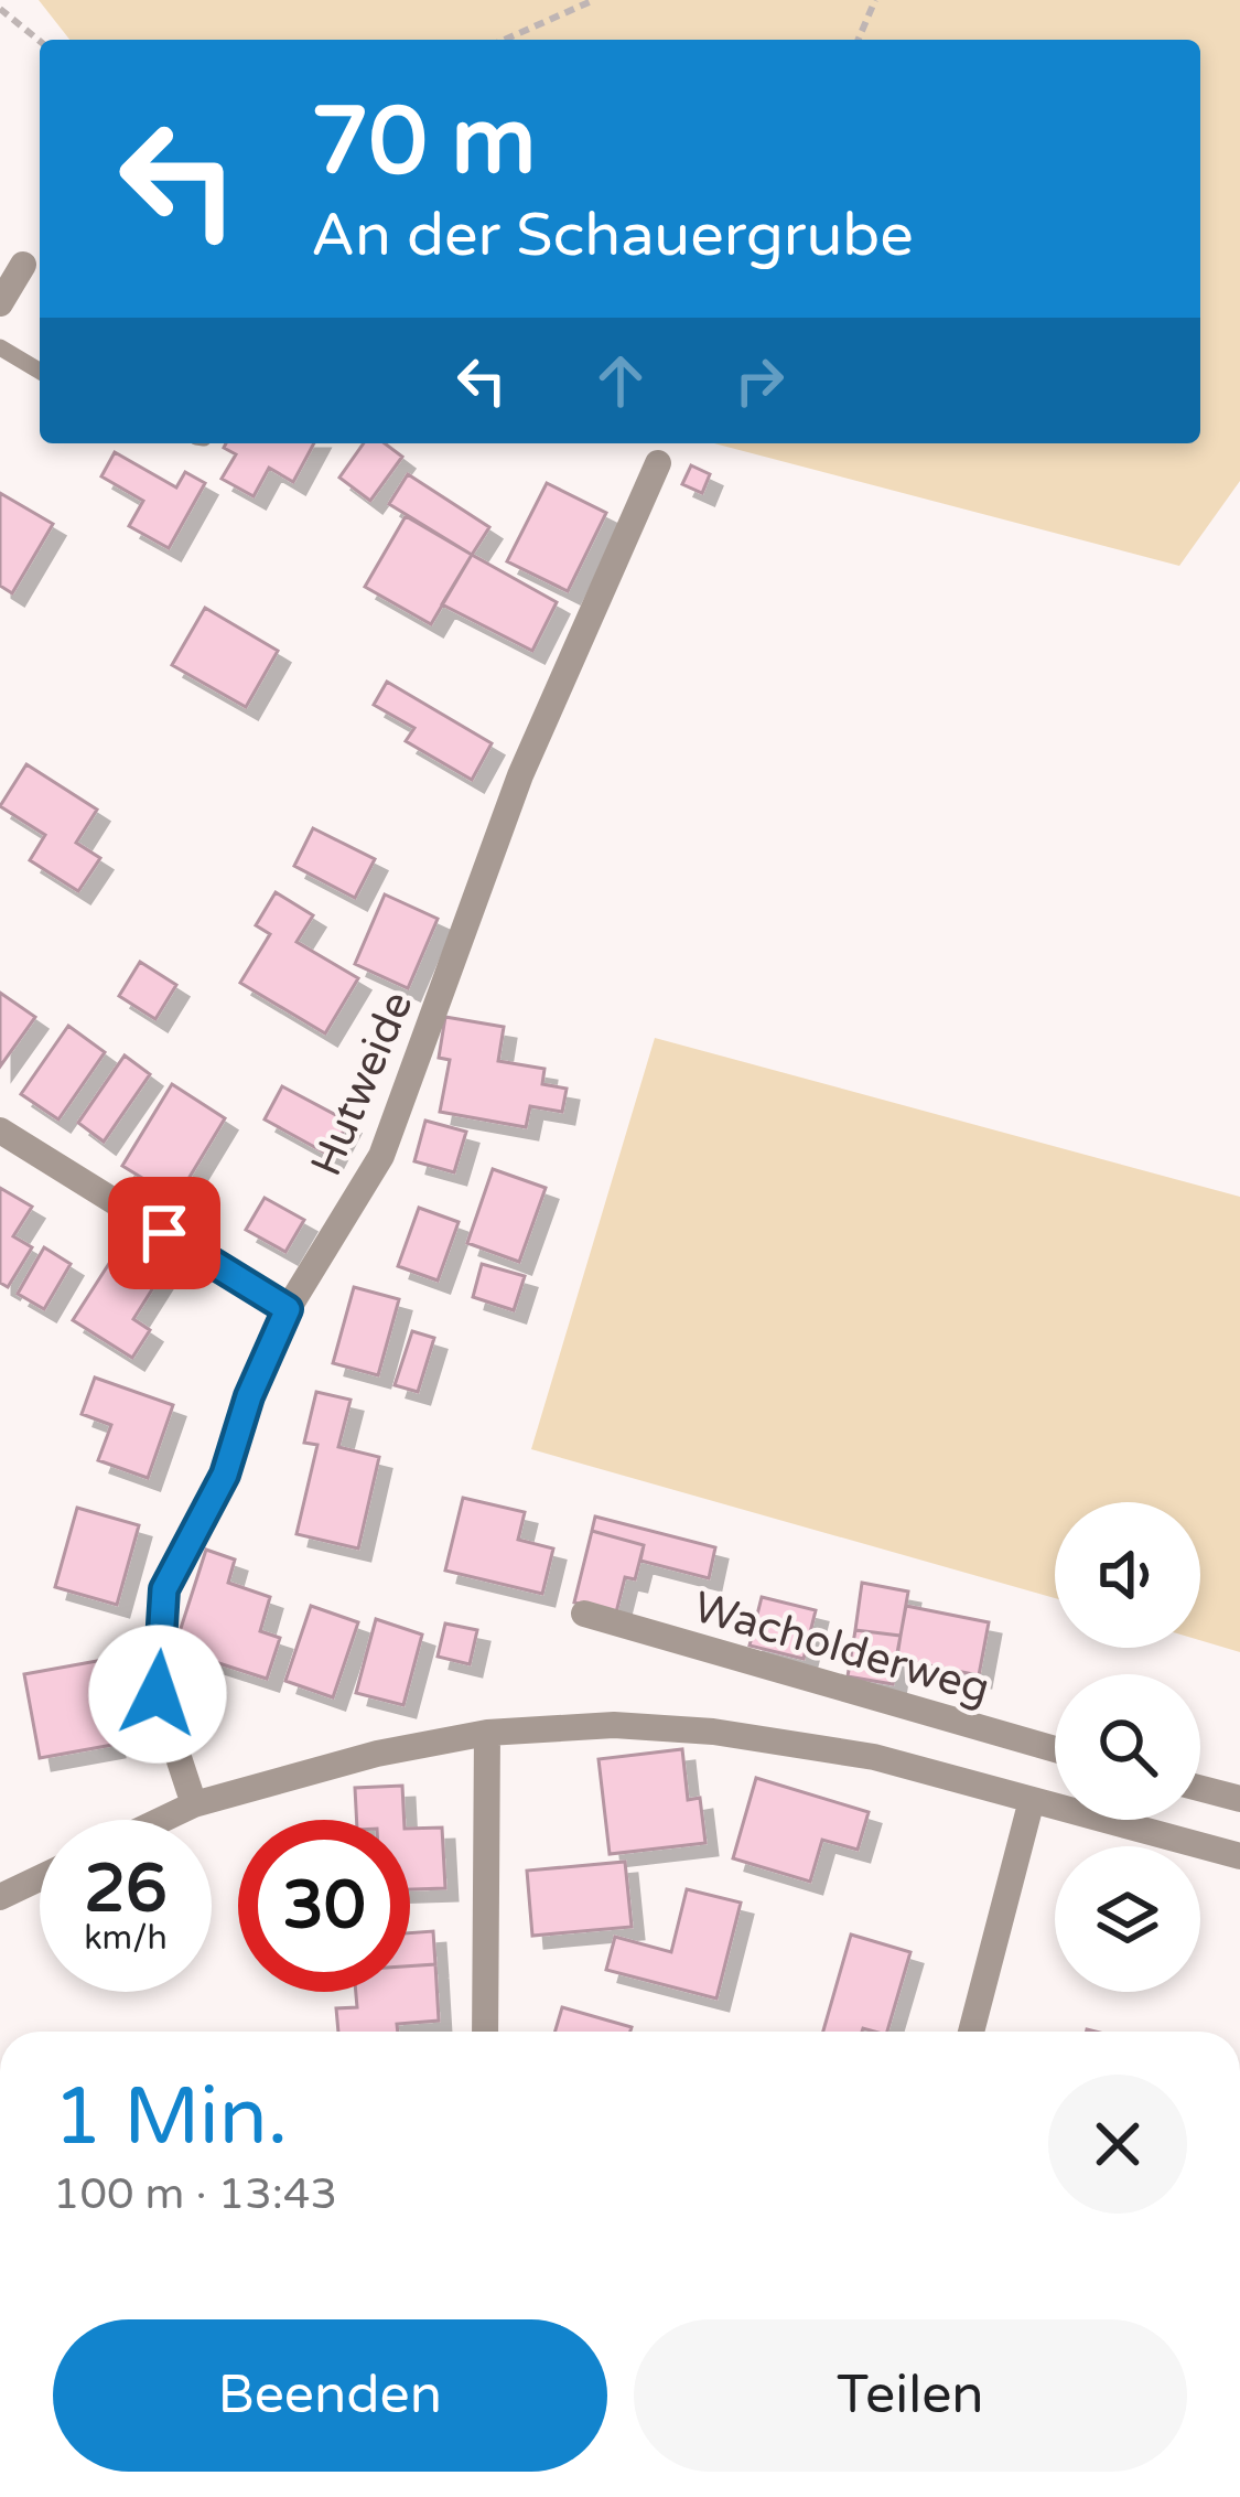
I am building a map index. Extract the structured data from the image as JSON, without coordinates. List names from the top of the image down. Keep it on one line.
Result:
{"streets":{"street":["Hutweide","Wacholderweg"]},"page":{"turn":["70 m","An der Schauergrube"],"speed":"26 km/h","limit":"30","heading":["1 Min.","100 m · 13:43"],"buttons":["Beenden","Teilen"]}}
